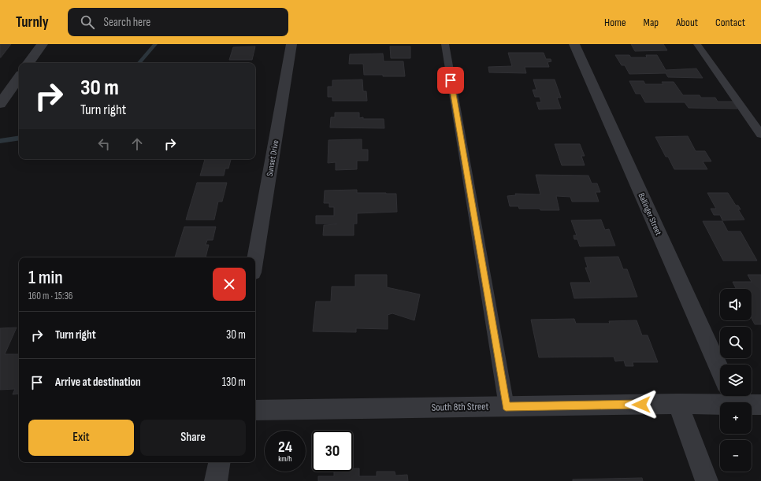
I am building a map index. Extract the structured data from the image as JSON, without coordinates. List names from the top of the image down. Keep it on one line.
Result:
{"streets":{"street":["Sunset Drive","Ballinger Street","South 8th Street"]},"page":{"header":"Turnly","search":"Search here","nav":["Home","Map","About","Contact"],"turn":["30 m","Turn right"],"heading":["1 min","160 m · 15:36"],"map_buttons":["+","−"],"list":[{"name":"Turn right","value":"30 m"},{"name":"Arrive at destination","value":"130 m"}],"buttons":["Exit","Share"],"speed":"24 km/h","limit":"30"}}
